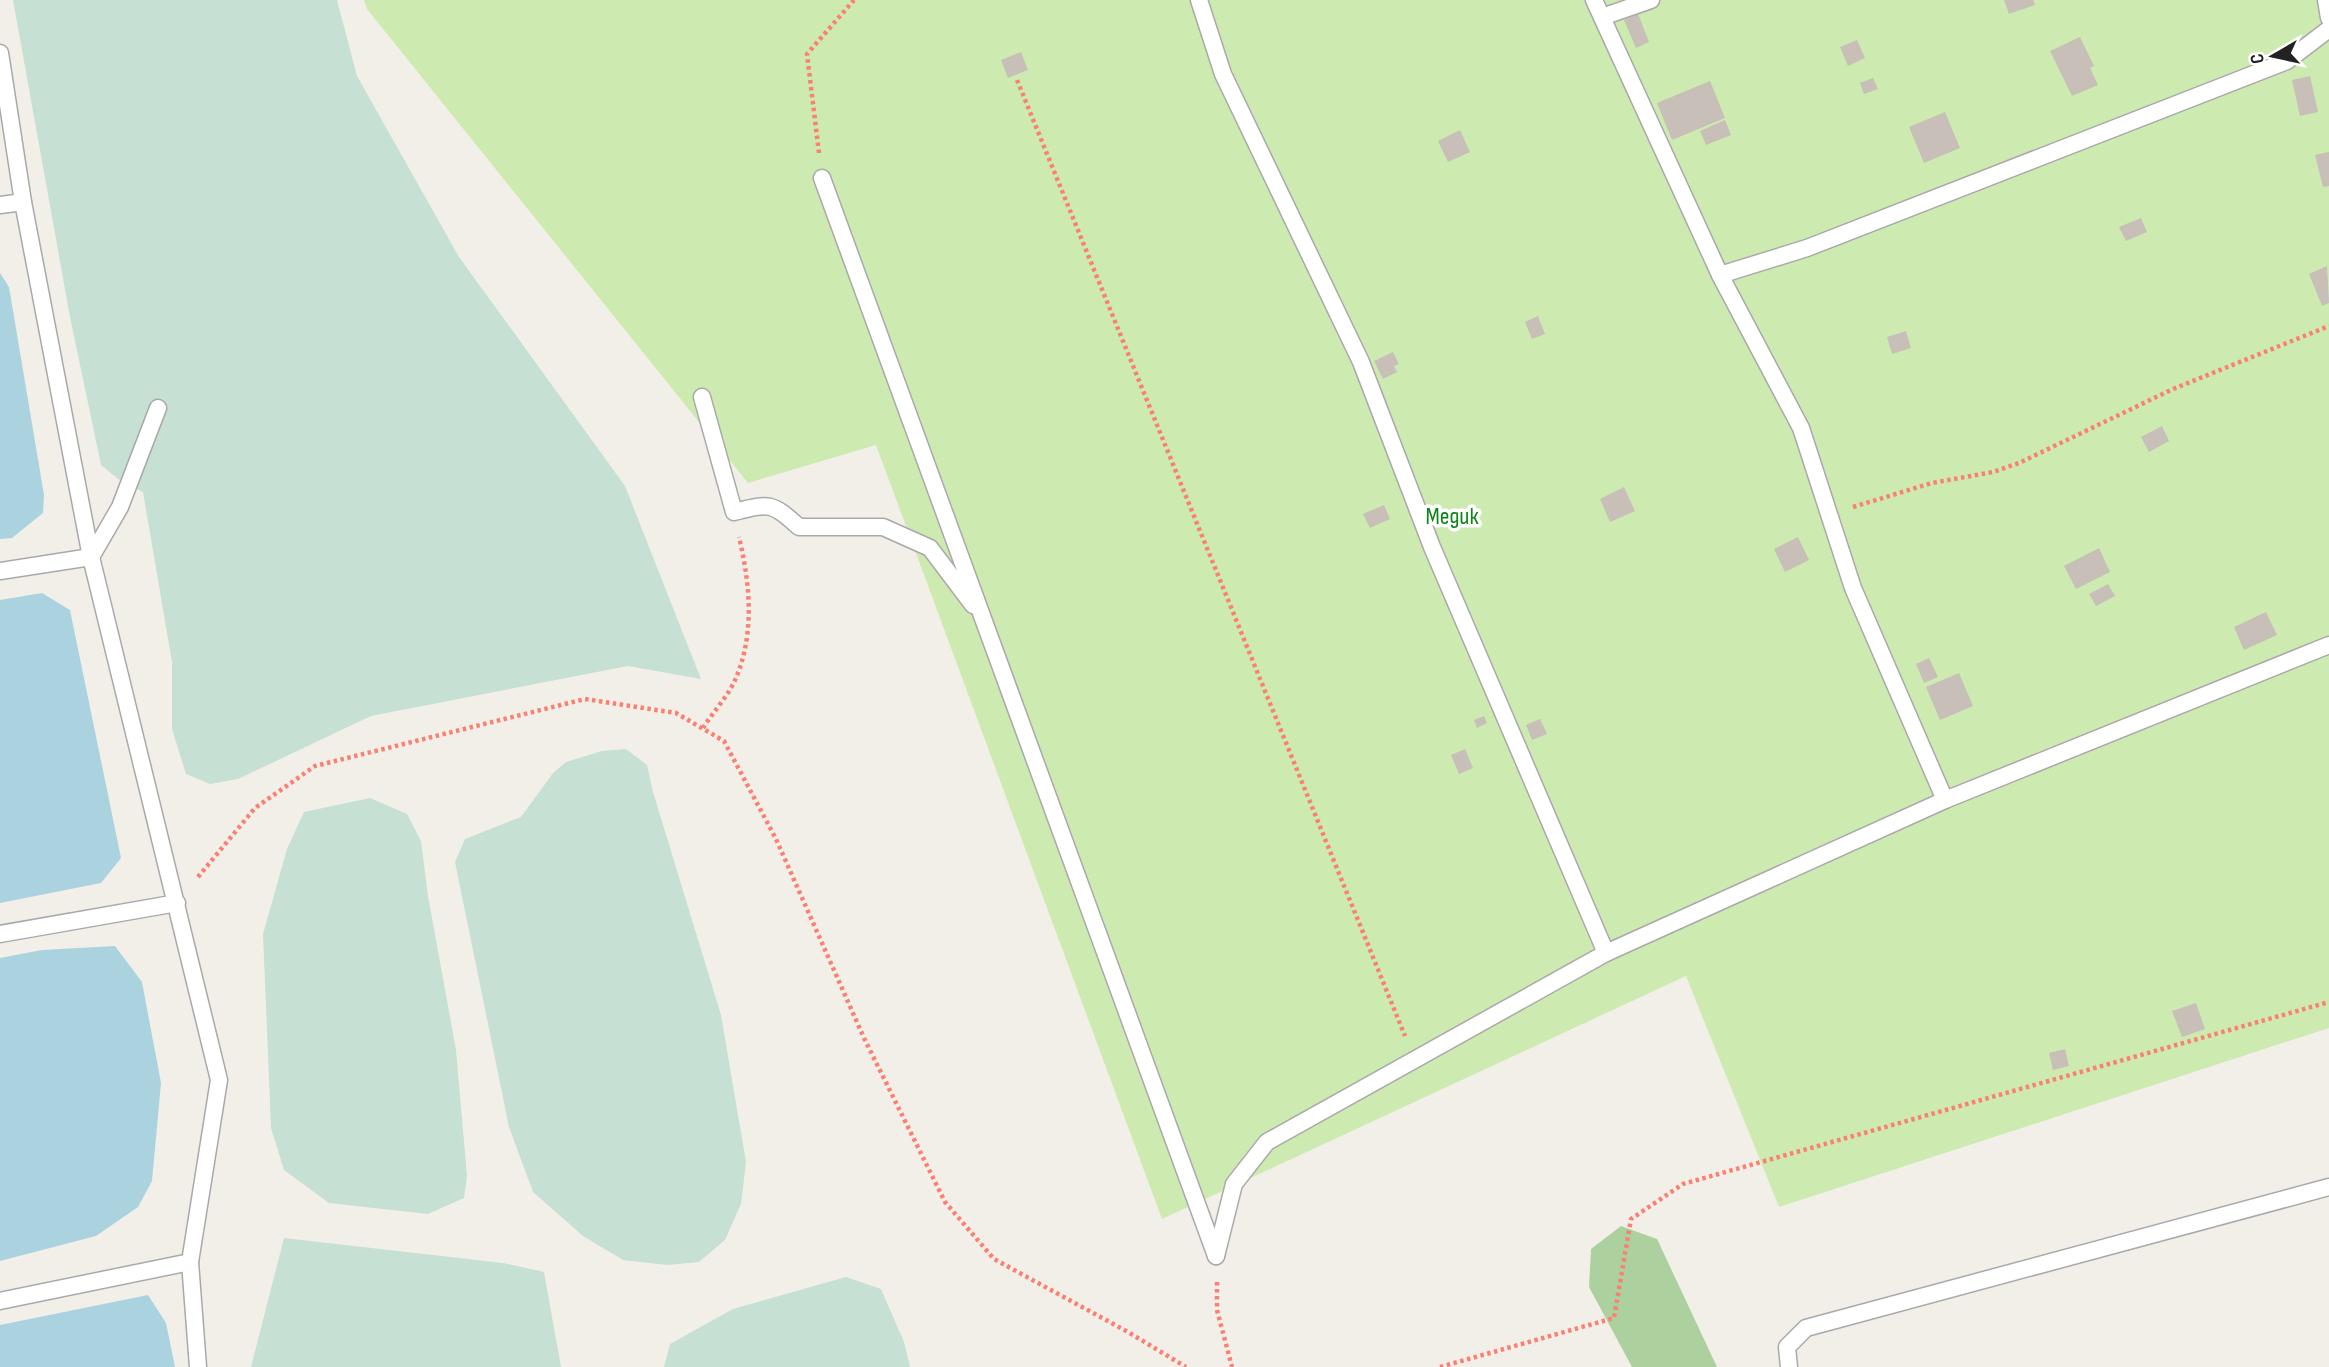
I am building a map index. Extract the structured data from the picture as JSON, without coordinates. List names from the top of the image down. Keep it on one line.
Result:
{"parks":["Медик"],"north":"left"}
